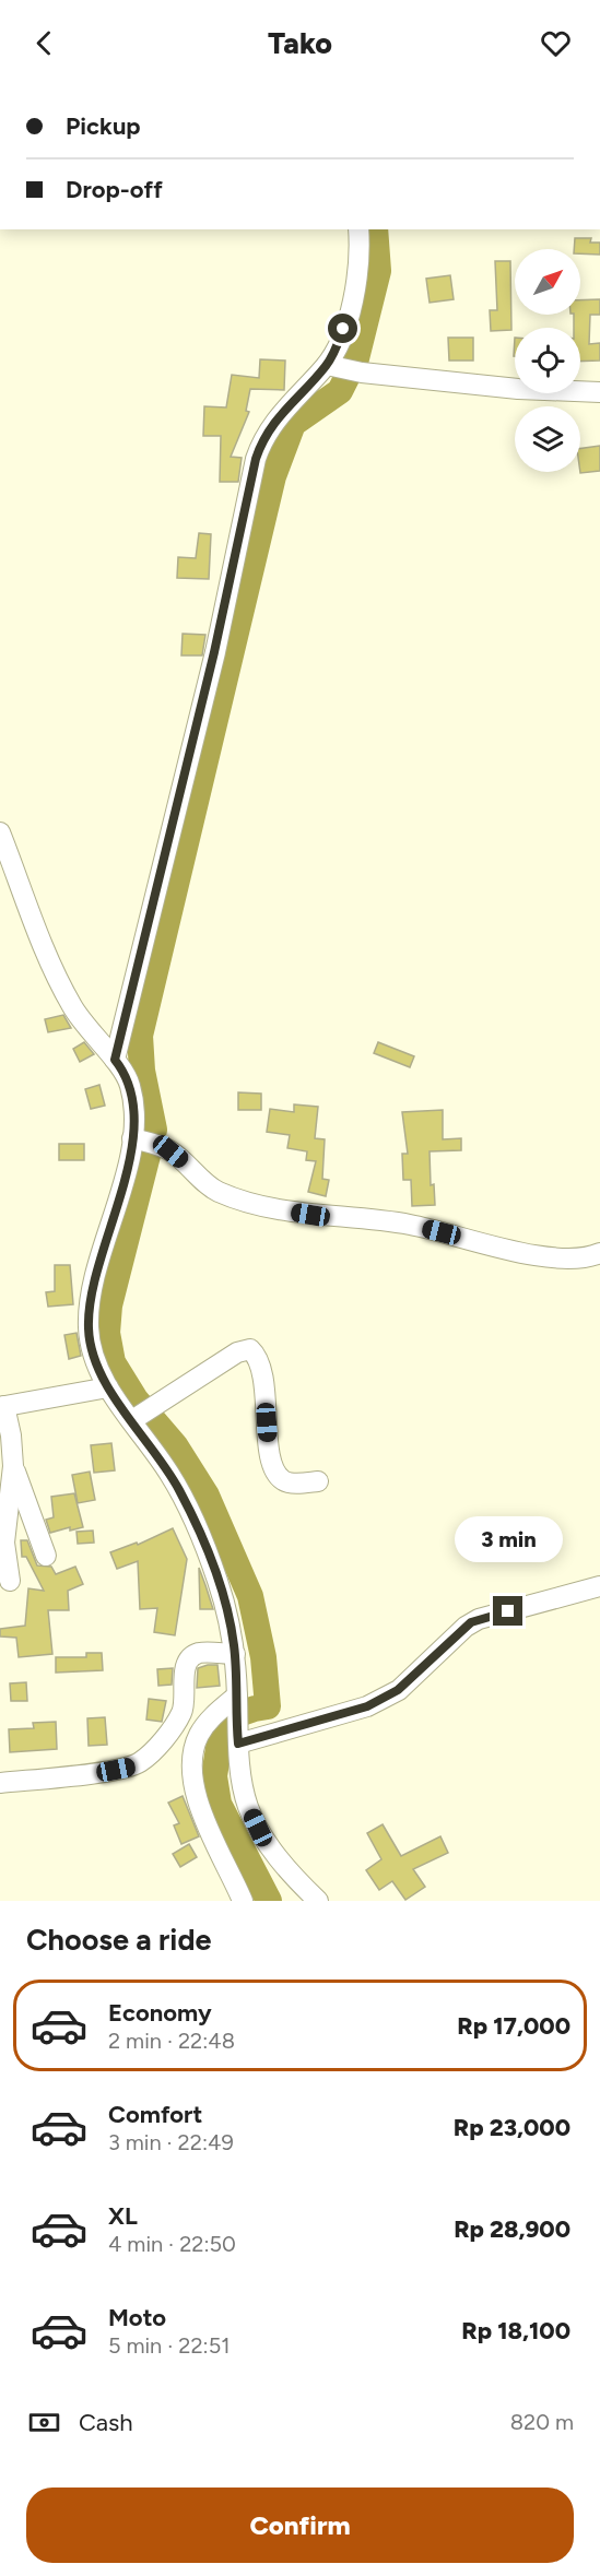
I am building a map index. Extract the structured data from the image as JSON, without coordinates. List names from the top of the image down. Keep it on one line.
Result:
{"north":"top right","page":{"header":"Tako","banner":["Pickup","Drop-off"],"bubble":"3 min","heading":"Choose a ride","list":[{"name":"Economy","note":"2 min · 22:48","value":"Rp 17,000"},{"name":"Comfort","note":"3 min · 22:49","value":"Rp 23,000"},{"name":"XL","note":"4 min · 22:50","value":"Rp 28,900"},{"name":"Moto","note":"5 min · 22:51","value":"Rp 18,100"}],"pay":["Cash","820 m"],"buttons":"Confirm"}}
